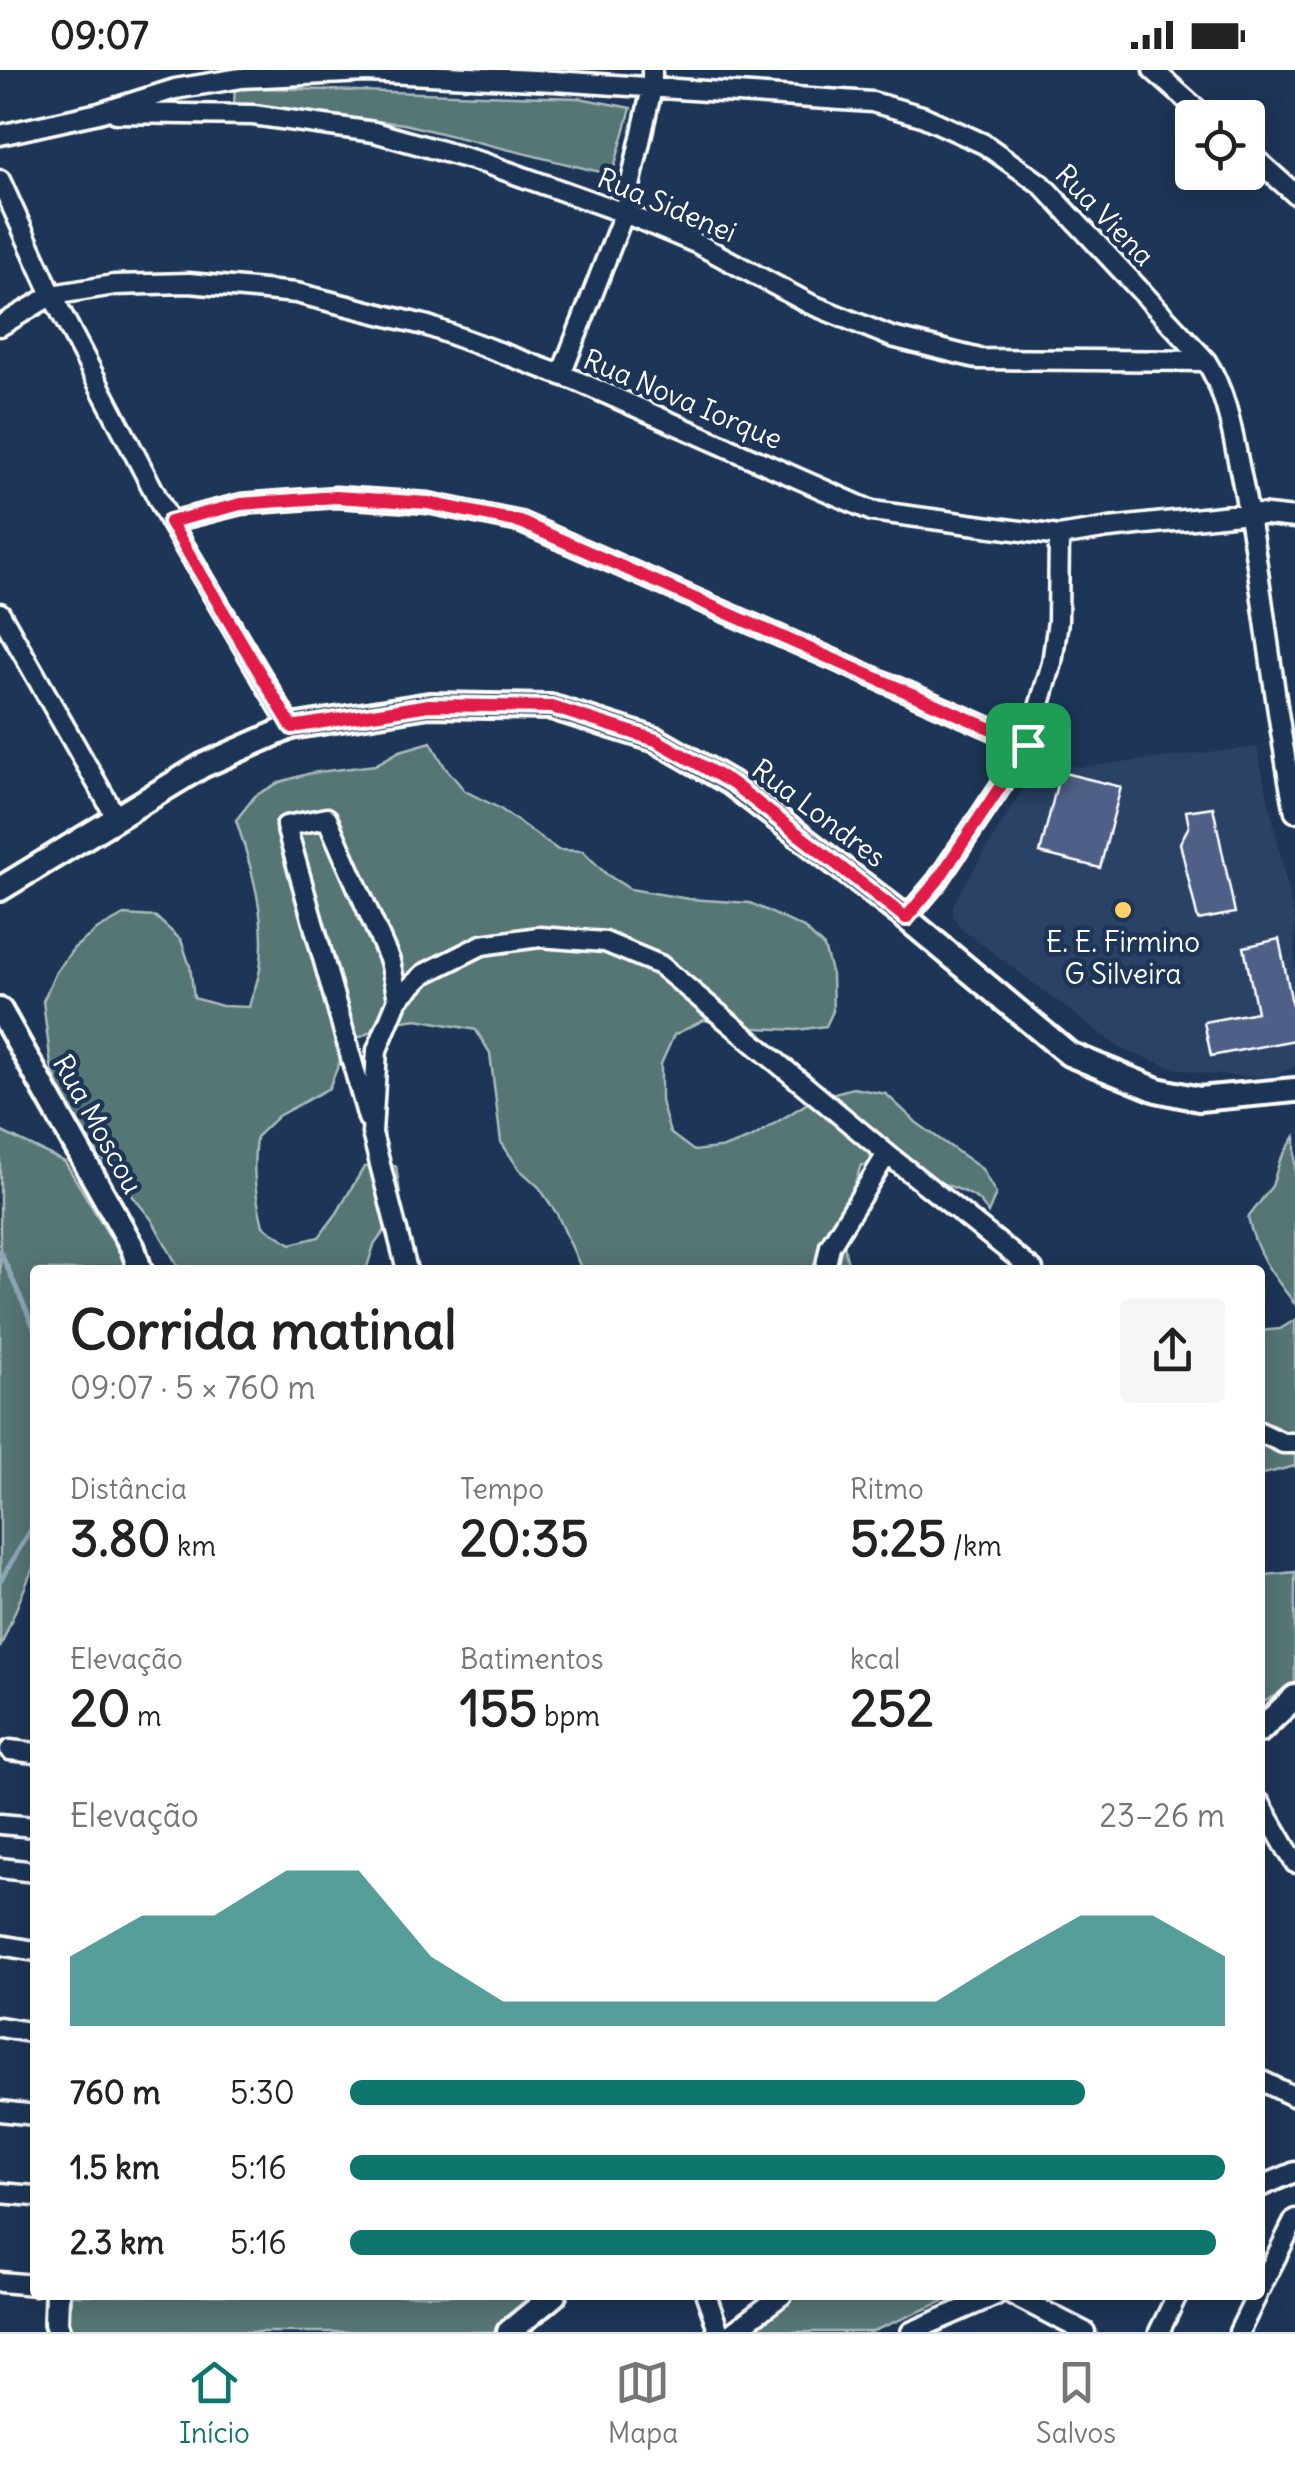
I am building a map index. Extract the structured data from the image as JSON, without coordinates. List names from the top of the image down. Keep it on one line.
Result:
{"streets":{"street":["Rua Sidenei","Rua Viena","Rua Nova Iorque","Rua Londres","Rua Moscou"]},"crossings":[["Rua Sidenei","Rua Viena"],["Rua Viena","Rua Nova Iorque"]],"places":["E. E. Firmino G Silveira"],"page":{"status":"09:07","heading":["Corrida matinal","09:07 · 5 × 760 m"],"stats":[["Distância","3.80 km"],["Tempo","20:35"],["Ritmo","5:25 /km"],["Elevação","20 m"],["Batimentos","155 bpm"],["kcal","252"]],"chart":["Elevação","23–26 m"],"list":[{"name":"760 m","note":"5:30"},{"name":"1.5 km","note":"5:16"},{"name":"2.3 km","note":"5:16"}],"tabs":["Início","Mapa","Salvos"]}}
